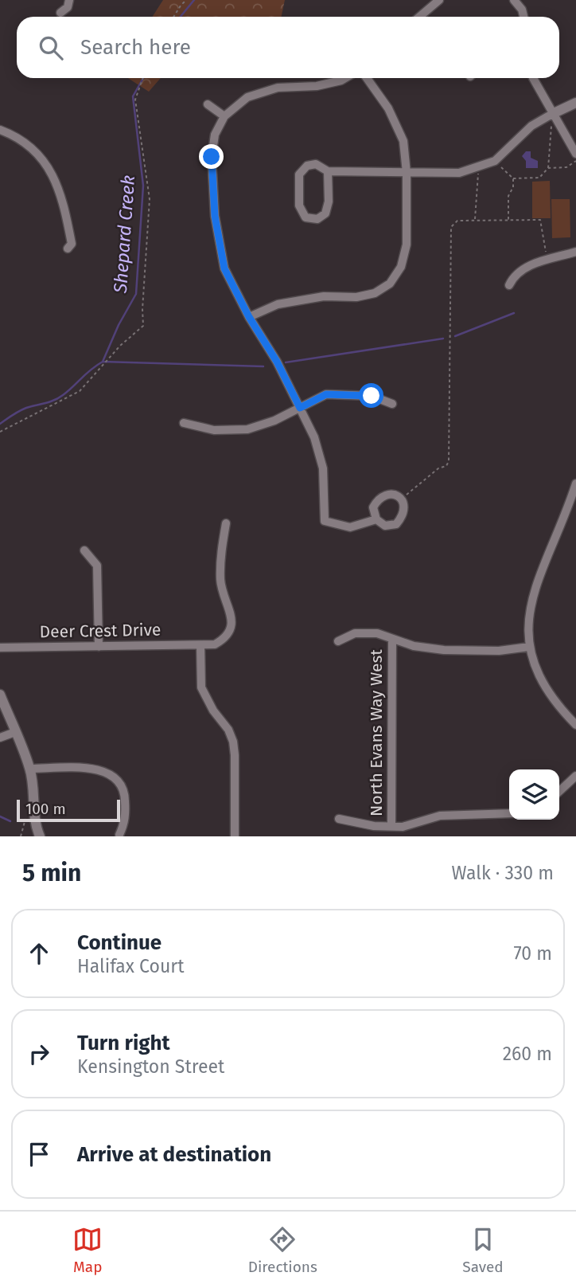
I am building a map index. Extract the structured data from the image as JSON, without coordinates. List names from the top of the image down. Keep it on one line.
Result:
{"streets":{"street":["Deer Crest Drive","North Evans Way West"]},"water":["Shepard Creek"],"scale_bar":"100 m","page":{"search":"Search here","scale":"100 m","heading":["5 min","Walk · 330 m"],"list":[["Continue","Halifax Court","70 m"],["Turn right","Kensington Street","260 m"],"Arrive at destination"],"nav":["Map","Directions","Saved"]}}
